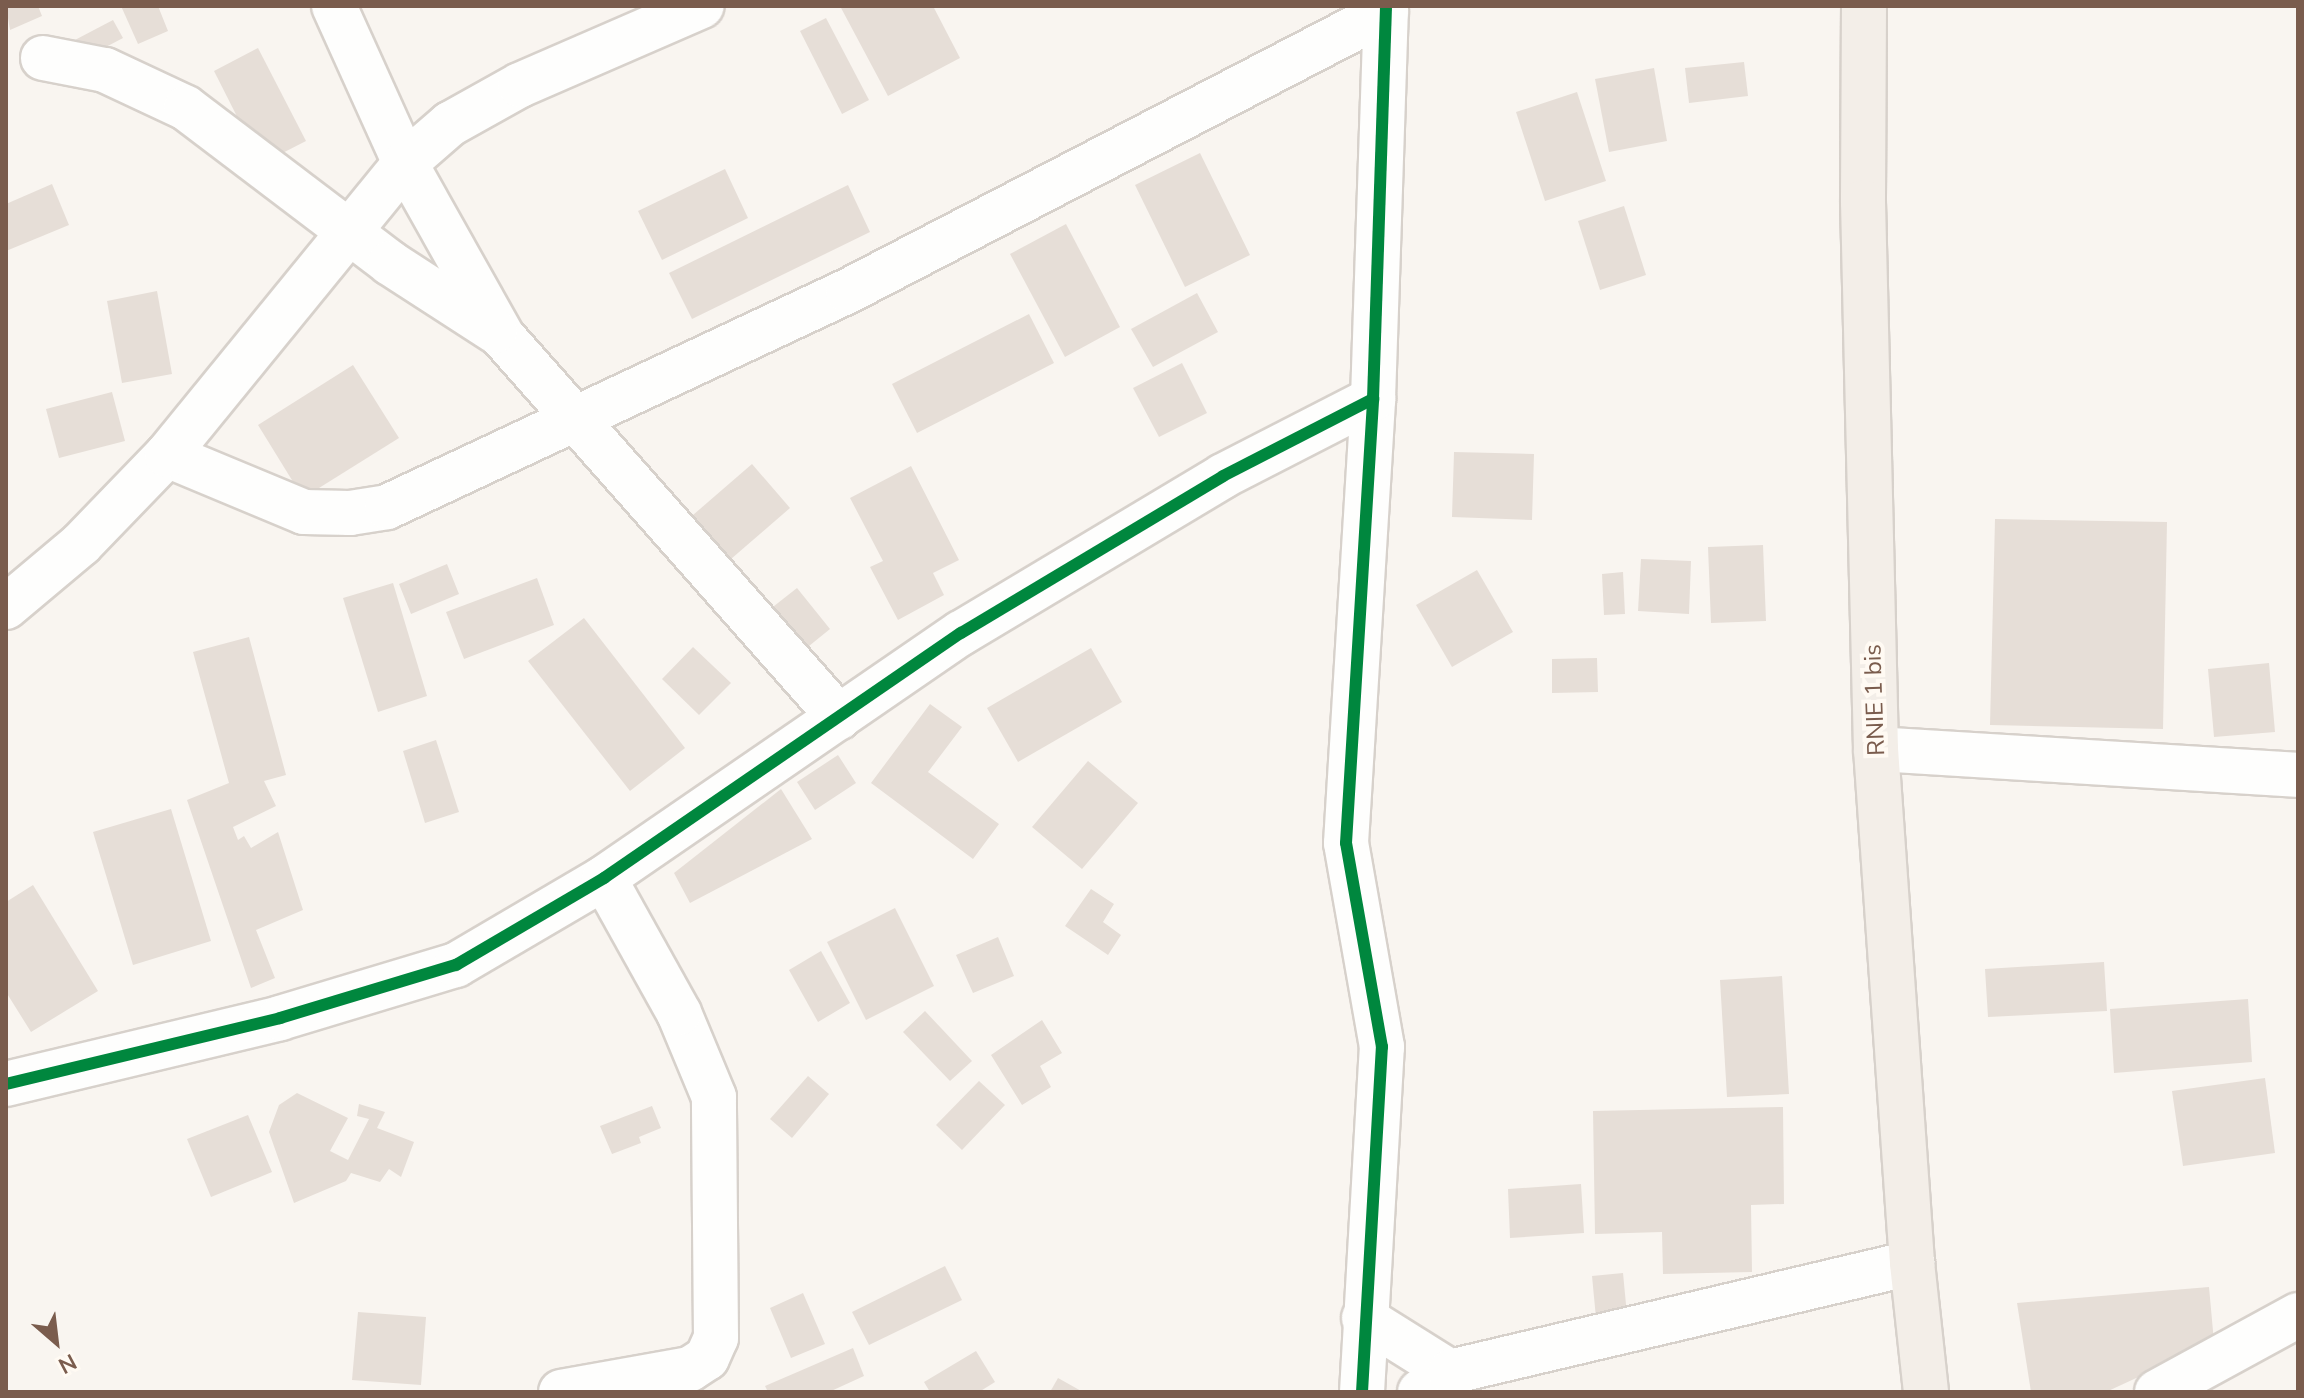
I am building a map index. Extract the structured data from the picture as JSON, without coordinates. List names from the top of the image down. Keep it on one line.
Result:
{"streets":{"main road":["RNIE 1 bis"]},"north":"bottom right"}
